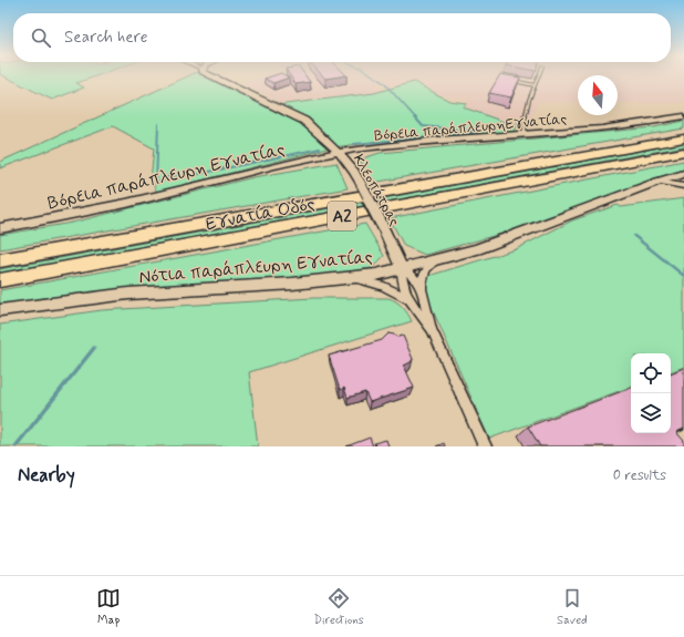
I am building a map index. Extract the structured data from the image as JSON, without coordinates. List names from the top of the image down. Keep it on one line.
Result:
{"streets":{"highway":["Εγνατία Οδός","Α2"],"street":["Βόρεια παράπλευρηΕγνατίας","Βόρεια παράπλευρη Εγνατίας","Κλεοπάτρας","Νότια παράπλευρη Εγνατίας"]},"crossings":[["Βόρεια παράπλευρηΕγνατίας","Βόρεια παράπλευρη Εγνατίας"],["Βόρεια παράπλευρηΕγνατίας","Κλεοπάτρας"],["Βόρεια παράπλευρη Εγνατίας","Κλεοπάτρας"],["Κλεοπάτρας","Νότια παράπλευρη Εγνατίας"]],"north":"top","page":{"search":"Search here","heading":["Nearby","0 results"],"nav":["Map","Directions","Saved"]}}
